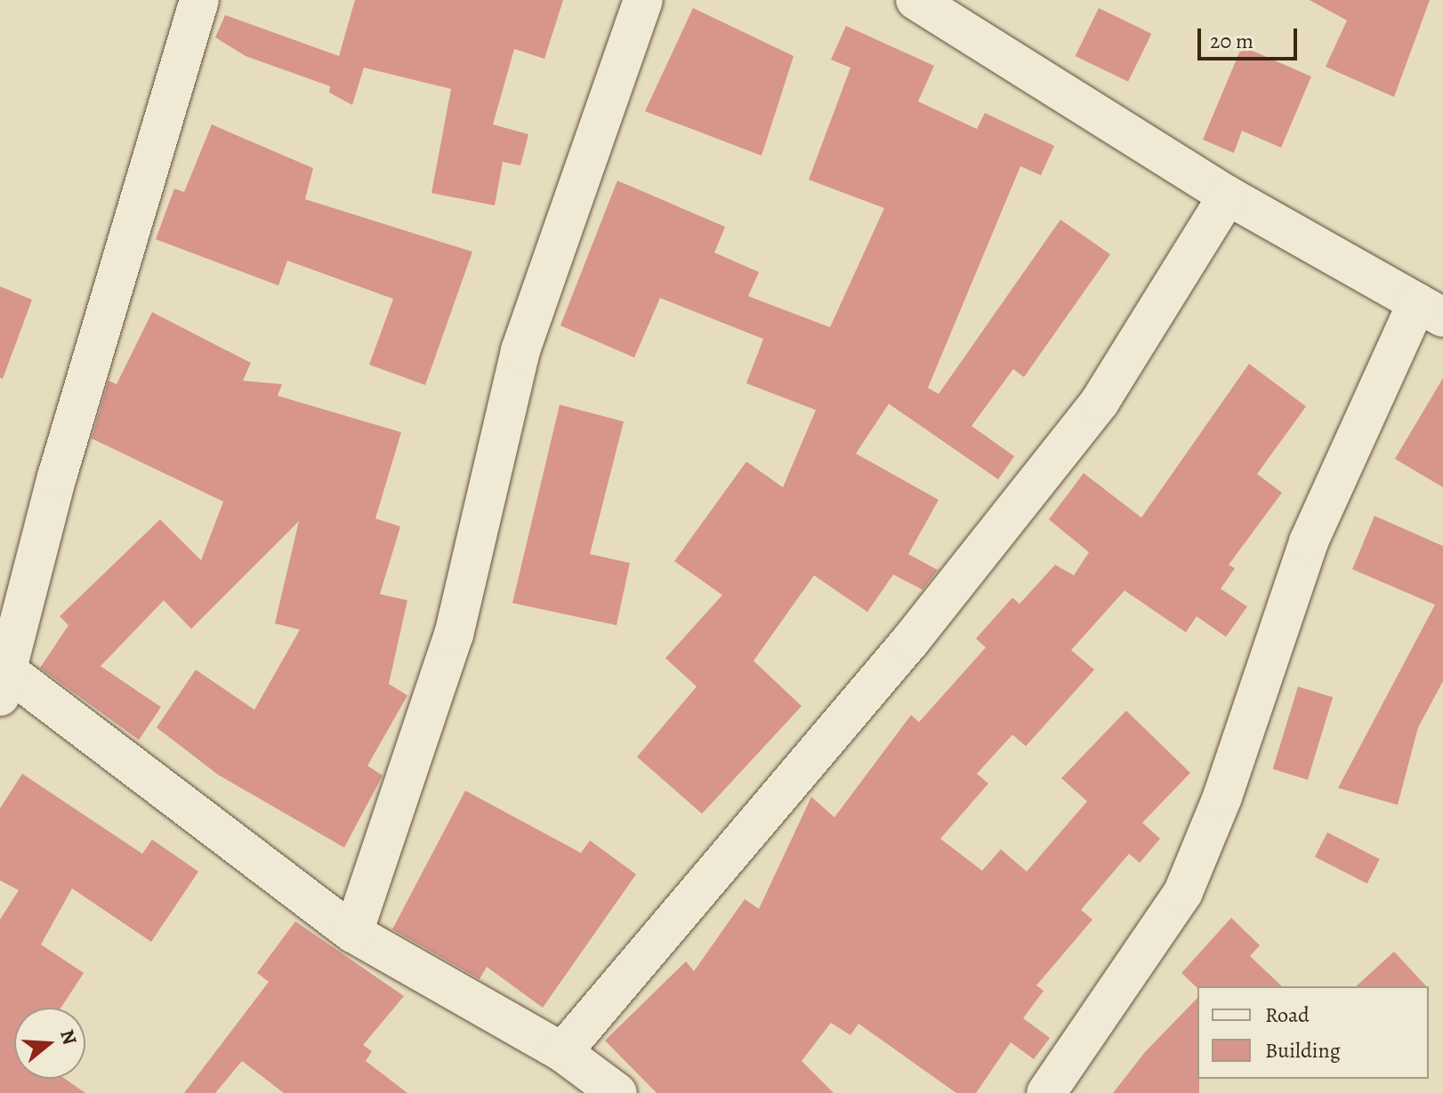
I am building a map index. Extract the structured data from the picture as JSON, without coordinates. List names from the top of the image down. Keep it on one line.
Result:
{"legend":["Road","Building"],"scale_bar":"20 m","north":"right"}
